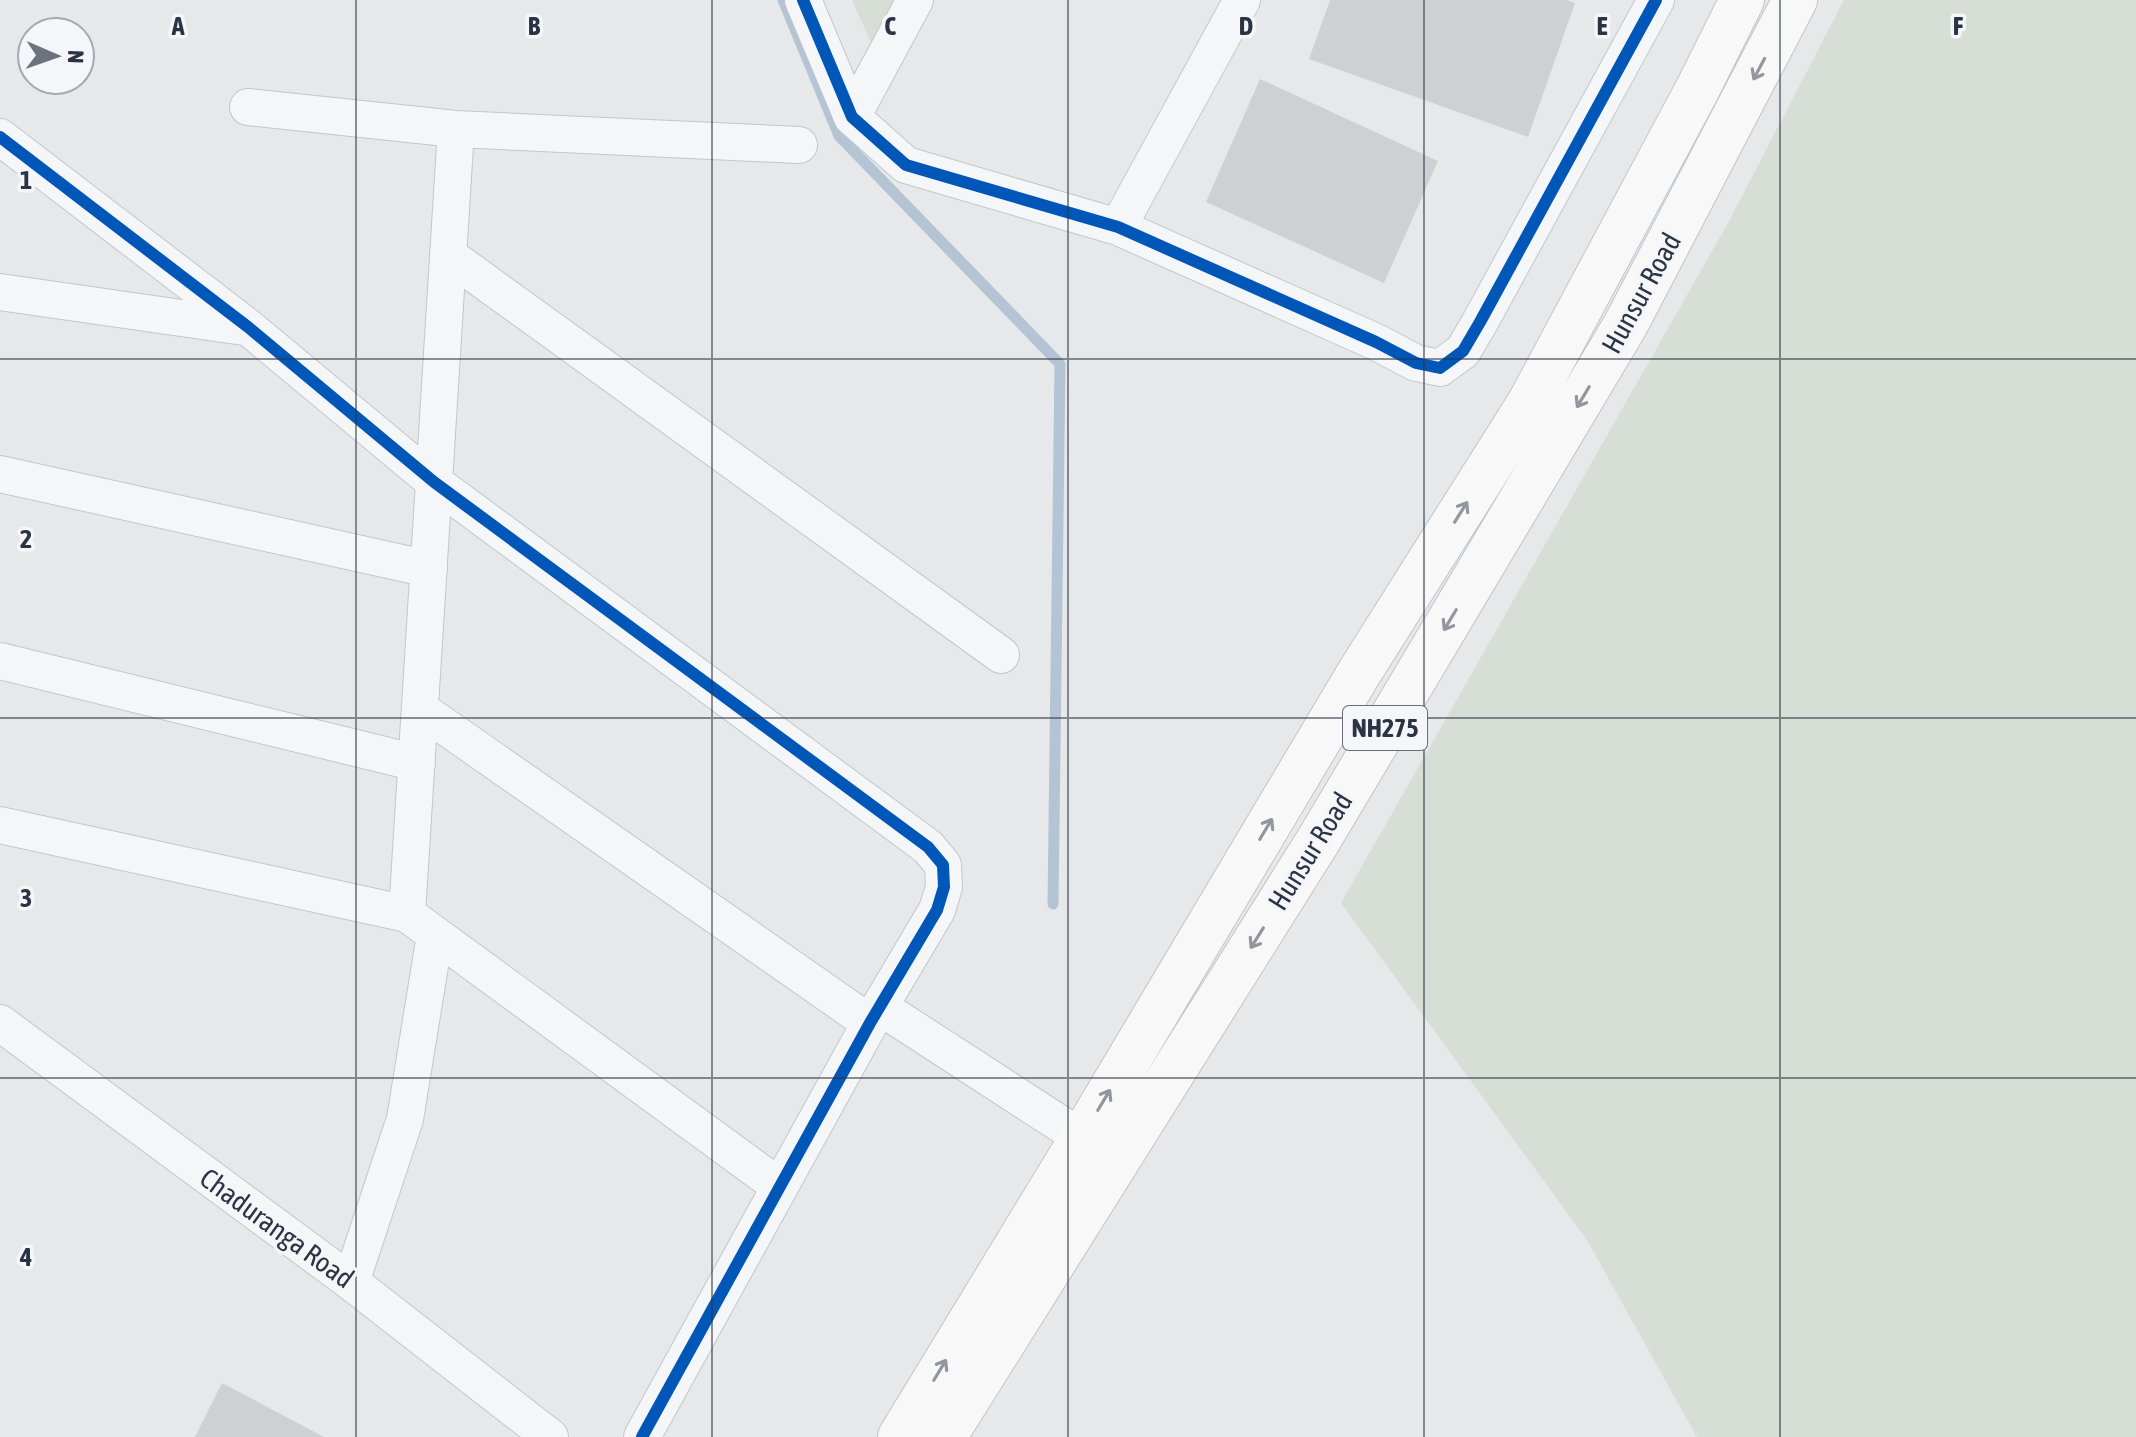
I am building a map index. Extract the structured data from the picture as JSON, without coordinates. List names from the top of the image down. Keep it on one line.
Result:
{"streets":{"main road":["Hunsur Road","NH275"],"street":["Chaduranga Road"]},"north":"right","grid":{"columns":["A","B","C","D","E","F"],"rows":["1","2","3","4"]}}
